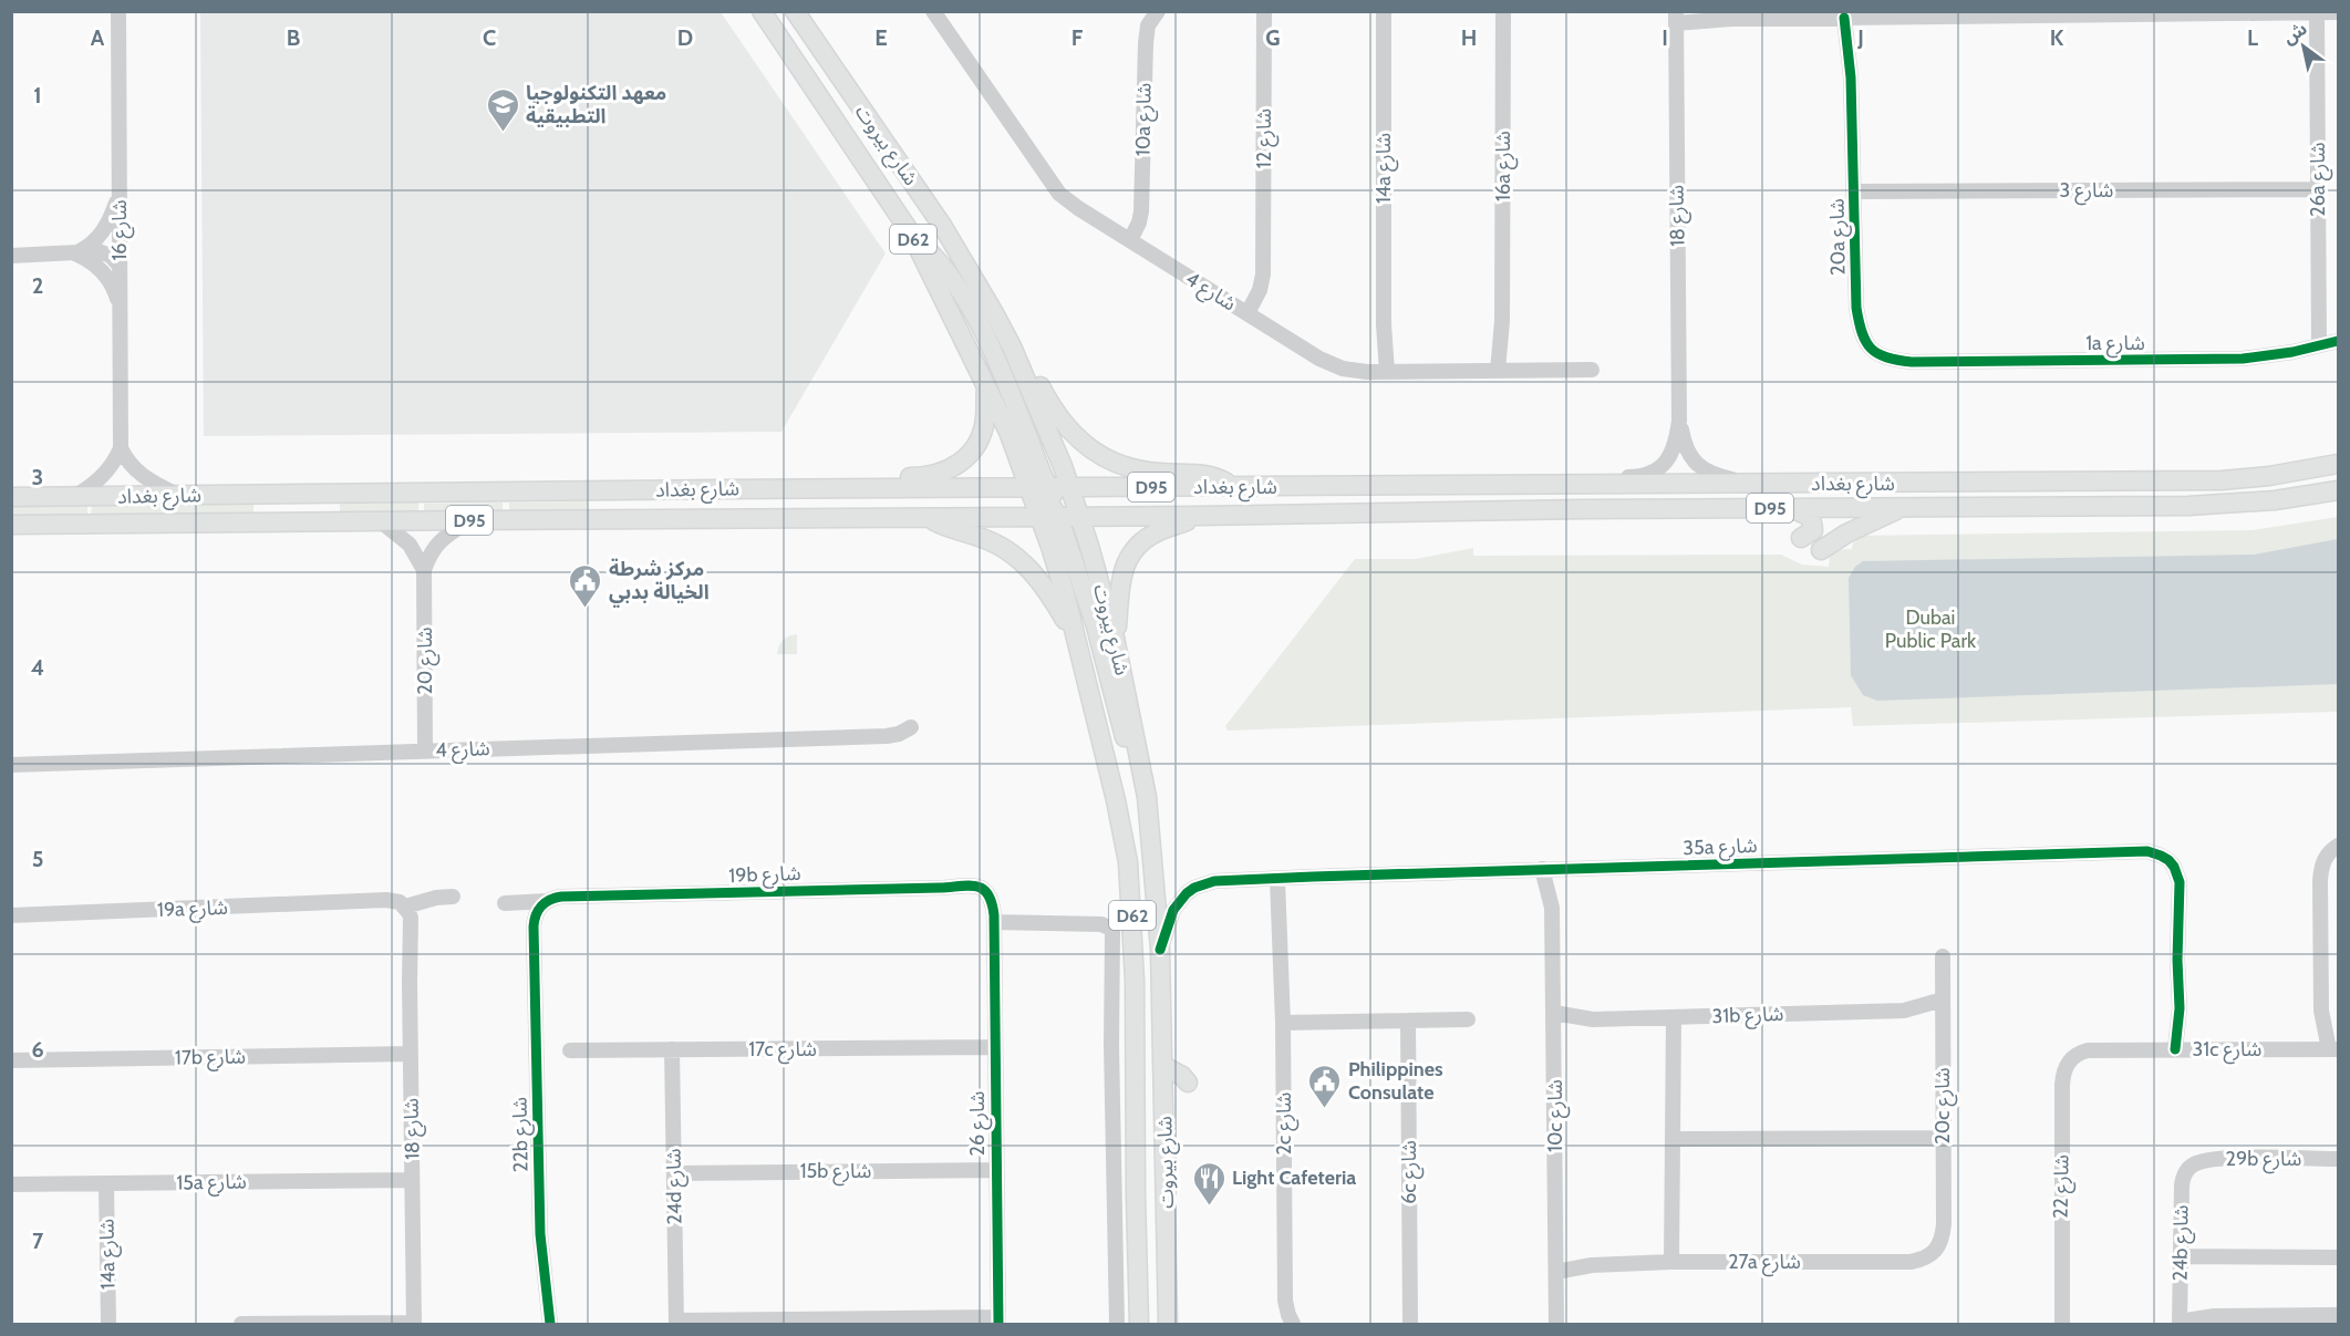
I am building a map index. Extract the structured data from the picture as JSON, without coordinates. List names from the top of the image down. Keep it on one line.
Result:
{"streets":{"main road":["شارع بيروت","D62","شارع بغداد","D95"],"street":["10a شارع","شارع 12","16a شارع","14a شارع","26a شارع","شارع 3","شارع 18","شارع 16","20a شارع","شارع 4","1a شارع","شارع 20","35a شارع","19b شارع","19a شارع","31b شارع","17c شارع","31c شارع","17b شارع","20c شارع","10c شارع","شارع 26","2c شارع","22b شارع","29b شارع","15b شارع","6c شارع","15a شارع","24d شارع","شارع 22","24b شارع","27a شارع"]},"crossings":[["10a شارع","شارع 4"],["شارع 12","شارع 4"],["شارع بيروت","شارع بغداد"],["شارع بيروت","35a شارع"],["16a شارع","شارع 4"],["14a شارع","شارع 4"],["14a شارع","15a شارع"],["26a شارع","شارع 3"],["26a شارع","1a شارع"],["شارع 3","20a شارع"],["شارع 18","شارع بغداد"],["شارع 18","17b شارع"],["شارع 18","15a شارع"],["20a شارع","1a شارع"],["شارع 4","شارع 20"],["شارع بغداد","شارع 20"],["35a شارع","31c شارع"],["35a شارع","10c شارع"],["35a شارع","2c شارع"],["19b شارع","شارع 26"],["19b شارع","22b شارع"],["31b شارع","20c شارع"],["31b شارع","10c شارع"],["17c شارع","شارع 26"],["17c شارع","24d شارع"],["31c شارع","شارع 22"],["20c شارع","27a شارع"],["10c شارع","27a شارع"],["شارع 26","15b شارع"],["29b شارع","24b شارع"],["15b شارع","24d شارع"]],"parks":["Dubai Public Park"],"places":{"school or university":["معهد التكنولوجيا التطبيقية"],"public building":["مركز شرطة الخيالة بدبي","Philippines Consulate"],"restaurant":["Light Cafeteria"]},"north":"top left","grid":{"columns":["A","B","C","D","E","F","G","H","I","J","K","L"],"rows":["1","2","3","4","5","6","7"]}}
